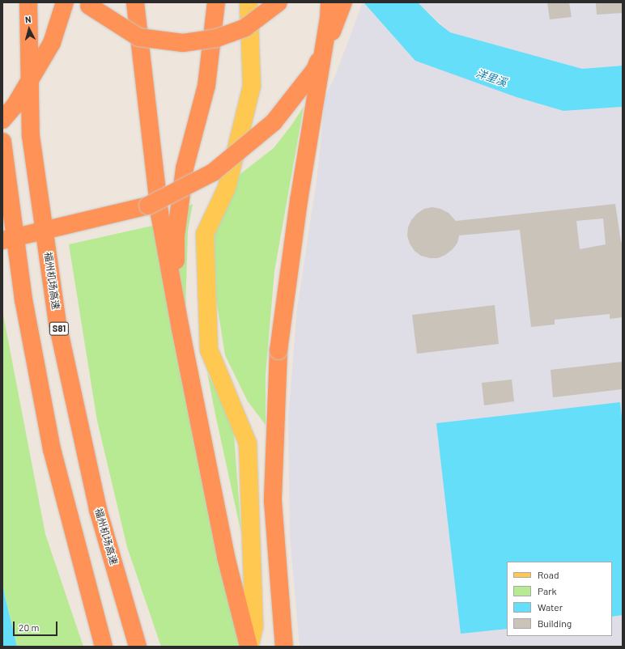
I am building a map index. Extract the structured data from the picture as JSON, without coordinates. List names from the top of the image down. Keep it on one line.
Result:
{"streets":{"highway":["福州机场高速","S81"]},"water":["洋里溪"],"legend":["Road","Park","Water","Building"],"scale_bar":"20 m","north":"top"}
